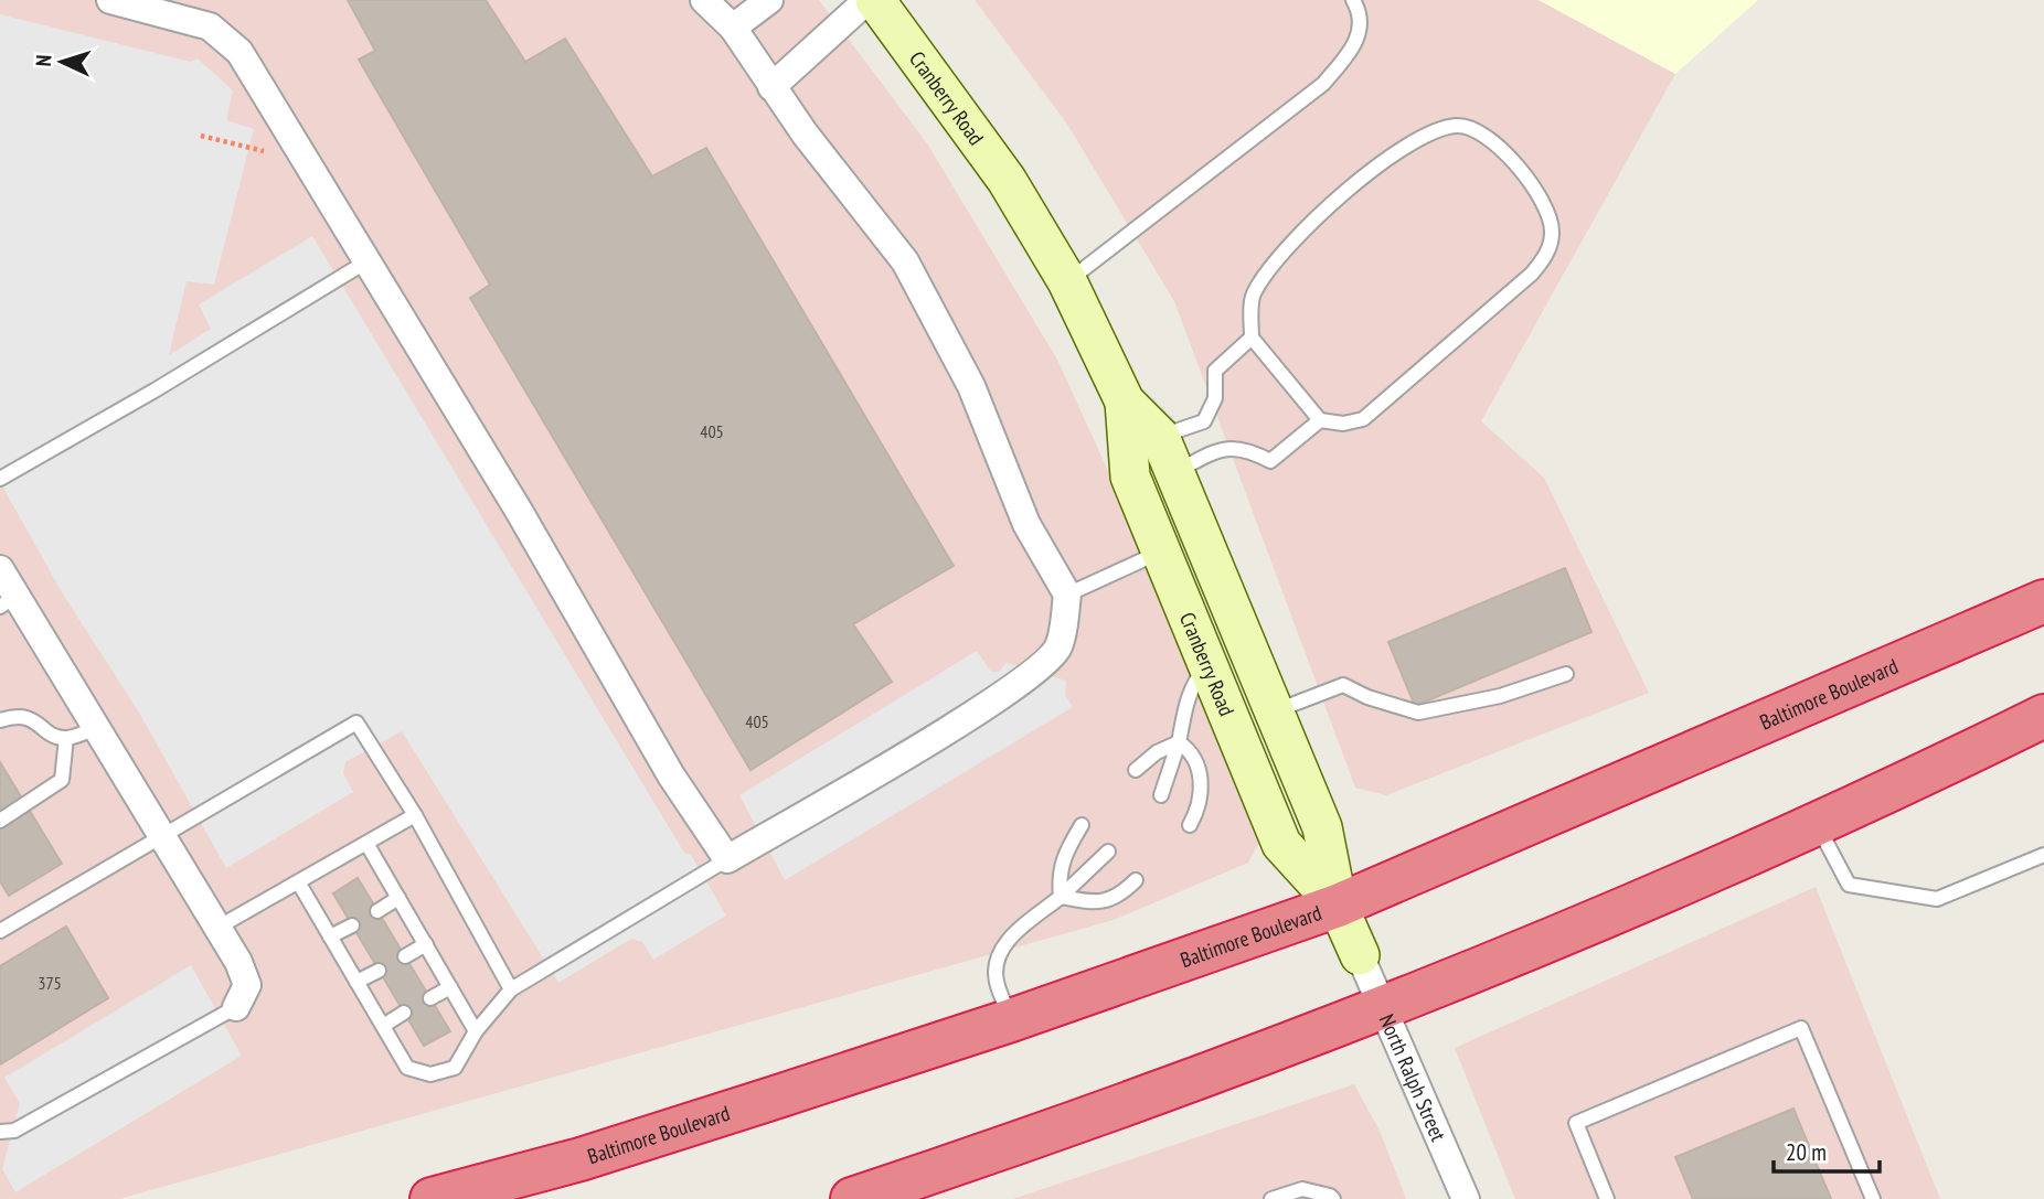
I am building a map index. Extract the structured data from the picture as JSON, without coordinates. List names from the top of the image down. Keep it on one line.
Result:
{"streets":{"highway":["Baltimore Boulevard"],"street":["Cranberry Road","North Ralph Street"]},"crossings":[["Cranberry Road","Baltimore Boulevard"],["Cranberry Road","North Ralph Street"]],"house_numbers":["405","405","375"],"scale_bar":"20 m","north":"left"}
